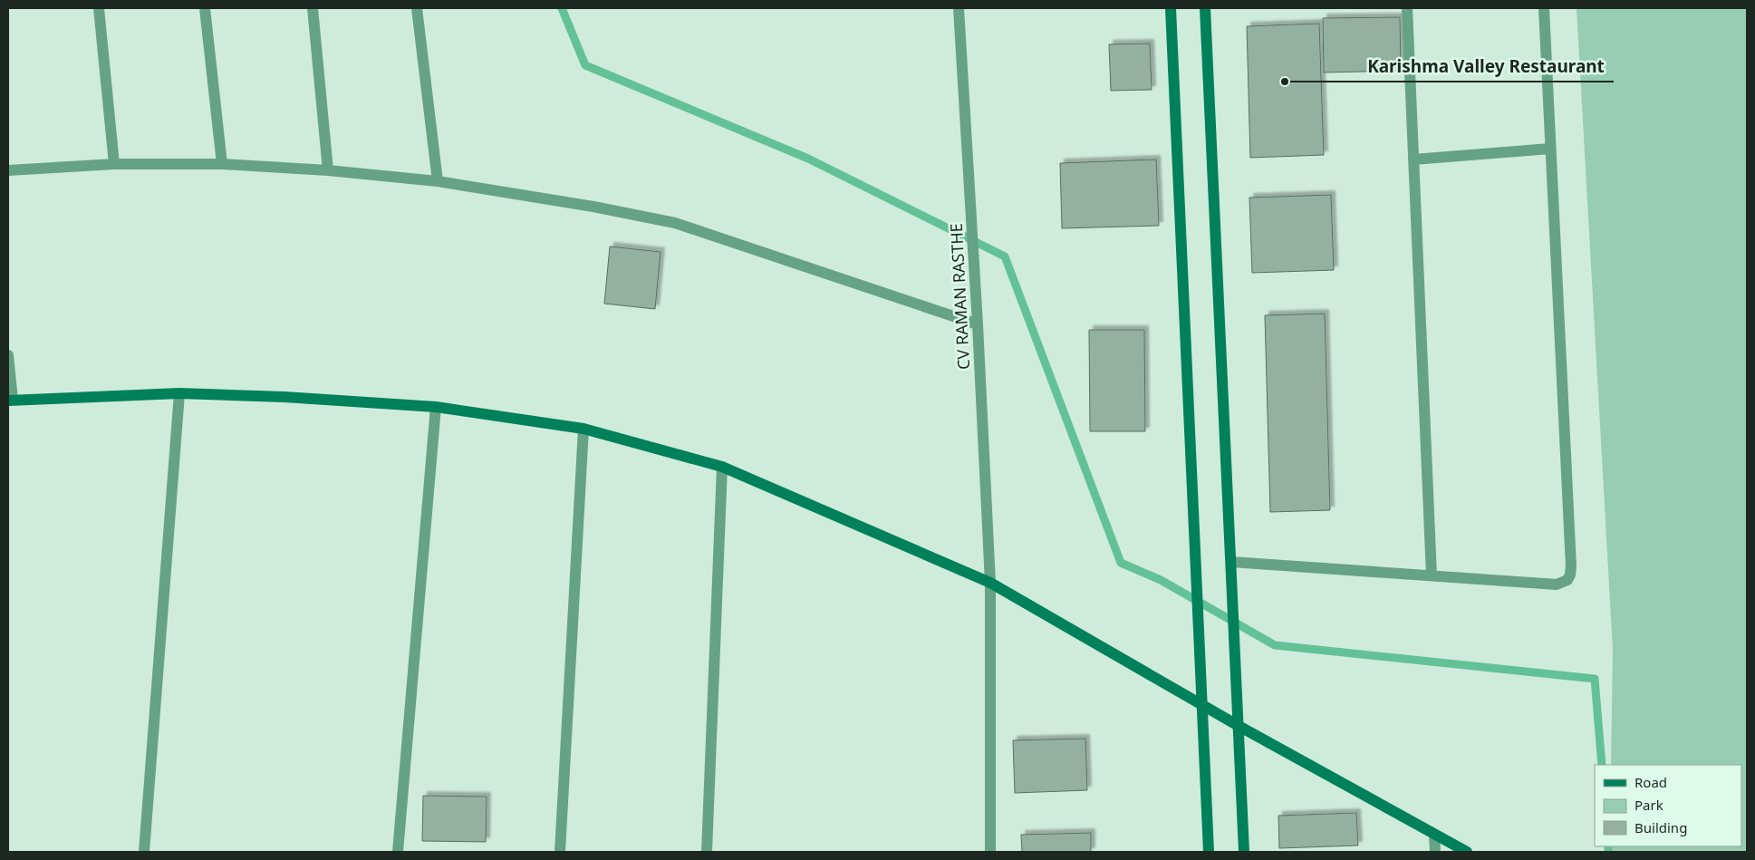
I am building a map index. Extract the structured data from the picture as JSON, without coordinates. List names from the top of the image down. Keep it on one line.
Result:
{"streets":{"street":["CV RAMAN RASTHE"]},"places":["Karishma Valley Restaurant"],"legend":["Road","Park","Building"]}
